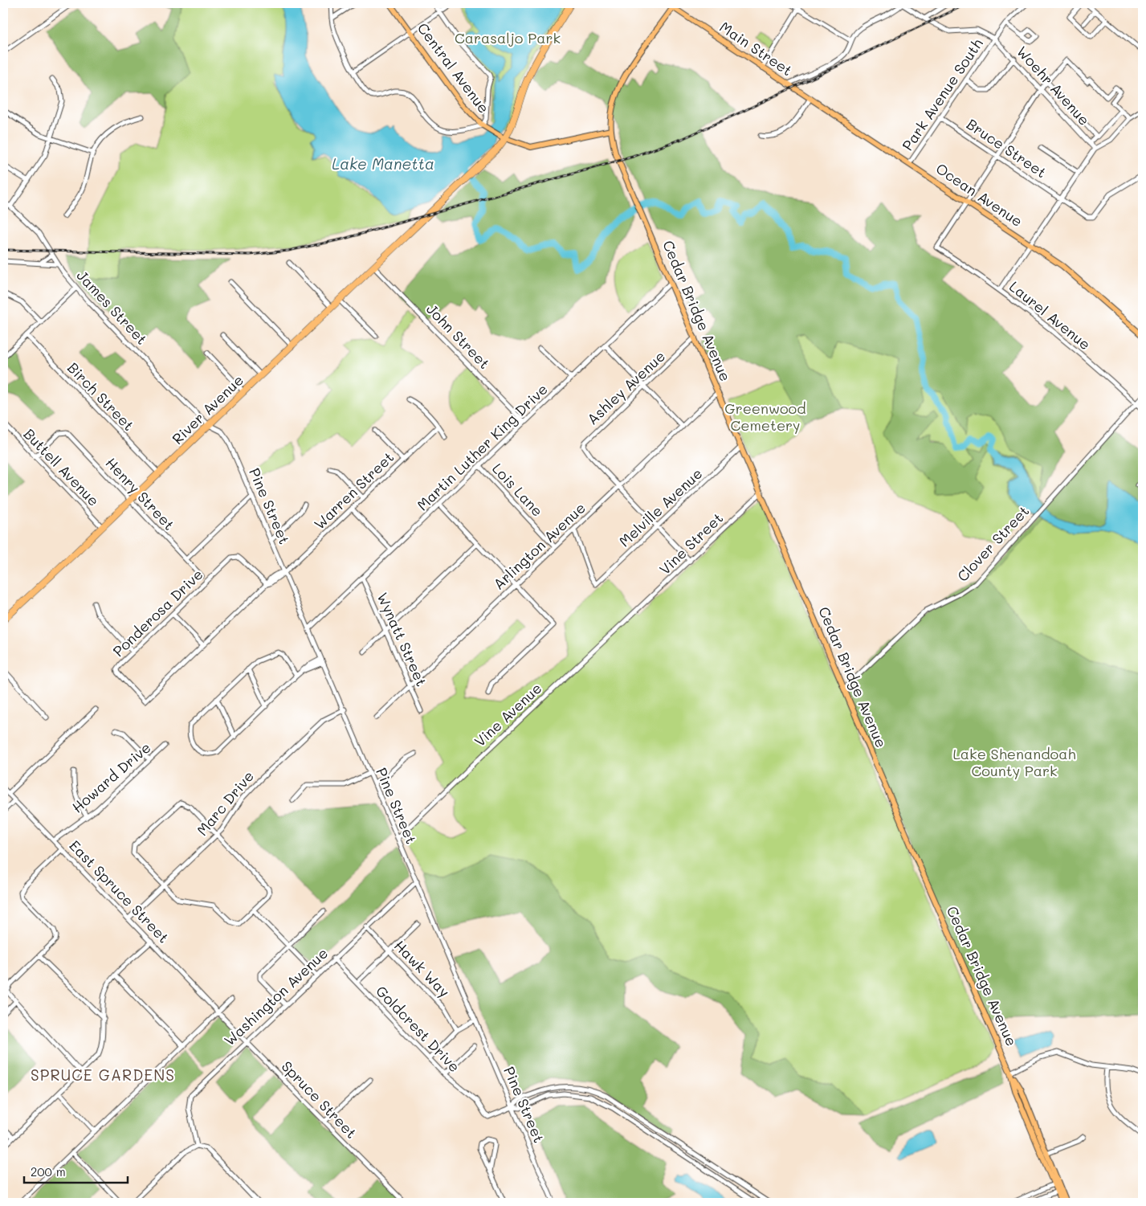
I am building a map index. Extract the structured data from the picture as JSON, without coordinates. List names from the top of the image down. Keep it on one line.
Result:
{"streets":{"highway":["River Avenue"],"main road":["Main Street","Central Avenue","Ocean Avenue","Cedar Bridge Avenue"],"street":["Woehr Avenue","Park Avenue South","Bruce Street","James Street","Laurel Avenue","John Street","Ashley Avenue","Birch Street","Martin Luther King Drive","Buttell Avenue","Lois Lane","Warren Street","Henry Street","Pine Street","Melville Avenue","Vine Street","Clover Street","Arlington Avenue","Ponderosa Drive","Wynatt Street","Vine Avenue","Howard Drive","Marc Drive","East Spruce Street","Hawk Way","Washington Avenue","Goldcrest Drive","Spruce Street"]},"crossings":[["Main Street","Ocean Avenue"],["Central Avenue","Cedar Bridge Avenue"],["Central Avenue","River Avenue"],["Woehr Avenue","Park Avenue South"],["Park Avenue South","Bruce Street"],["Park Avenue South","Ocean Avenue"],["Ocean Avenue","Laurel Avenue"],["James Street","River Avenue"],["James Street","Pine Street"],["Cedar Bridge Avenue","Ashley Avenue"],["Cedar Bridge Avenue","Martin Luther King Drive"],["Cedar Bridge Avenue","Melville Avenue"],["Cedar Bridge Avenue","Vine Street"],["Cedar Bridge Avenue","Clover Street"],["Cedar Bridge Avenue","Arlington Avenue"],["Laurel Avenue","Clover Street"],["John Street","River Avenue"],["John Street","Martin Luther King Drive"],["Ashley Avenue","Arlington Avenue"],["Birch Street","River Avenue"],["River Avenue","Buttell Avenue"],["River Avenue","Henry Street"],["River Avenue","Pine Street"],["Martin Luther King Drive","Lois Lane"],["Martin Luther King Drive","Pine Street"],["Martin Luther King Drive","Wynatt Street"],["Buttell Avenue","Henry Street"],["Lois Lane","Arlington Avenue"],["Warren Street","Pine Street"],["Warren Street","Ponderosa Drive"],["Pine Street","Ponderosa Drive"],["Pine Street","Vine Avenue"],["Pine Street","Marc Drive"],["Pine Street","Washington Avenue"],["Pine Street","Goldcrest Drive"],["Melville Avenue","Arlington Avenue"],["Vine Street","Vine Avenue"],["Arlington Avenue","Wynatt Street"],["Howard Drive","East Spruce Street"],["Marc Drive","East Spruce Street"],["East Spruce Street","Spruce Street"],["Hawk Way","Washington Avenue"],["Washington Avenue","Goldcrest Drive"],["Washington Avenue","Spruce Street"]],"districts":["SPRUCE GARDENS"],"water":["Lake Manetta"],"parks":["Carasaljo Park","Greenwood Cemetery","Lake Shenandoah County Park"],"scale_bar":"200 m"}
